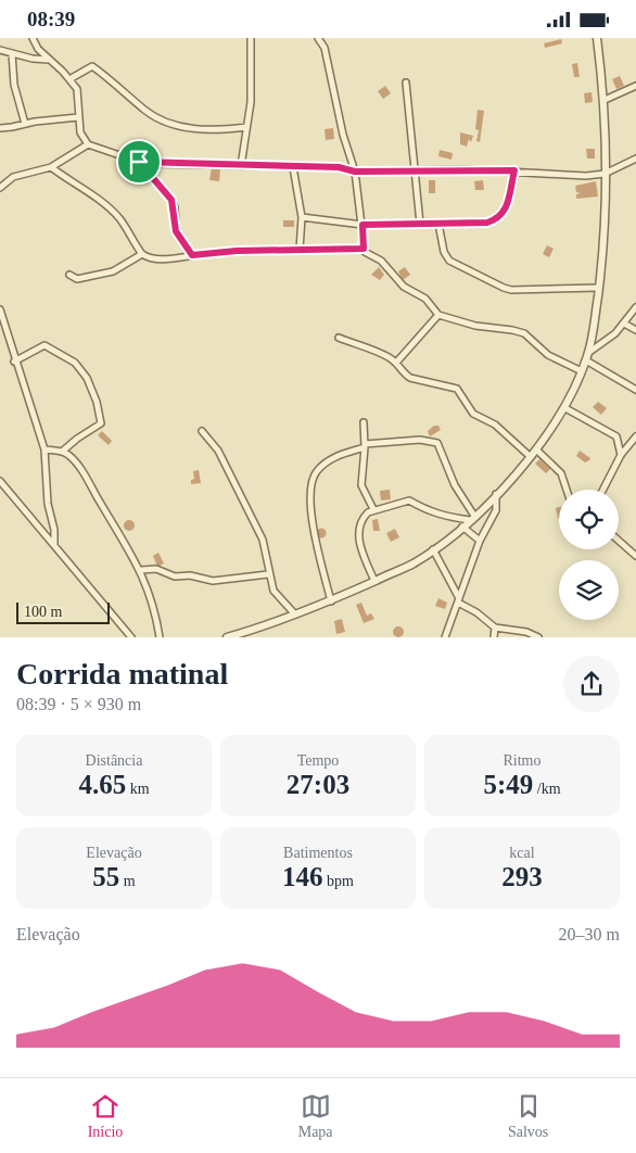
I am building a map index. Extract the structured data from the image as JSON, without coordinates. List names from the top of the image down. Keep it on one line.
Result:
{"scale_bar":"100 m","page":{"status":"08:39","scale":"100 m","heading":["Corrida matinal","08:39 · 5 × 930 m"],"stats":[["Distância","4.65 km"],["Tempo","27:03"],["Ritmo","5:49 /km"],["Elevação","55 m"],["Batimentos","146 bpm"],["kcal","293"]],"chart":["Elevação","20–30 m"],"tabs":["Início","Mapa","Salvos"]}}
